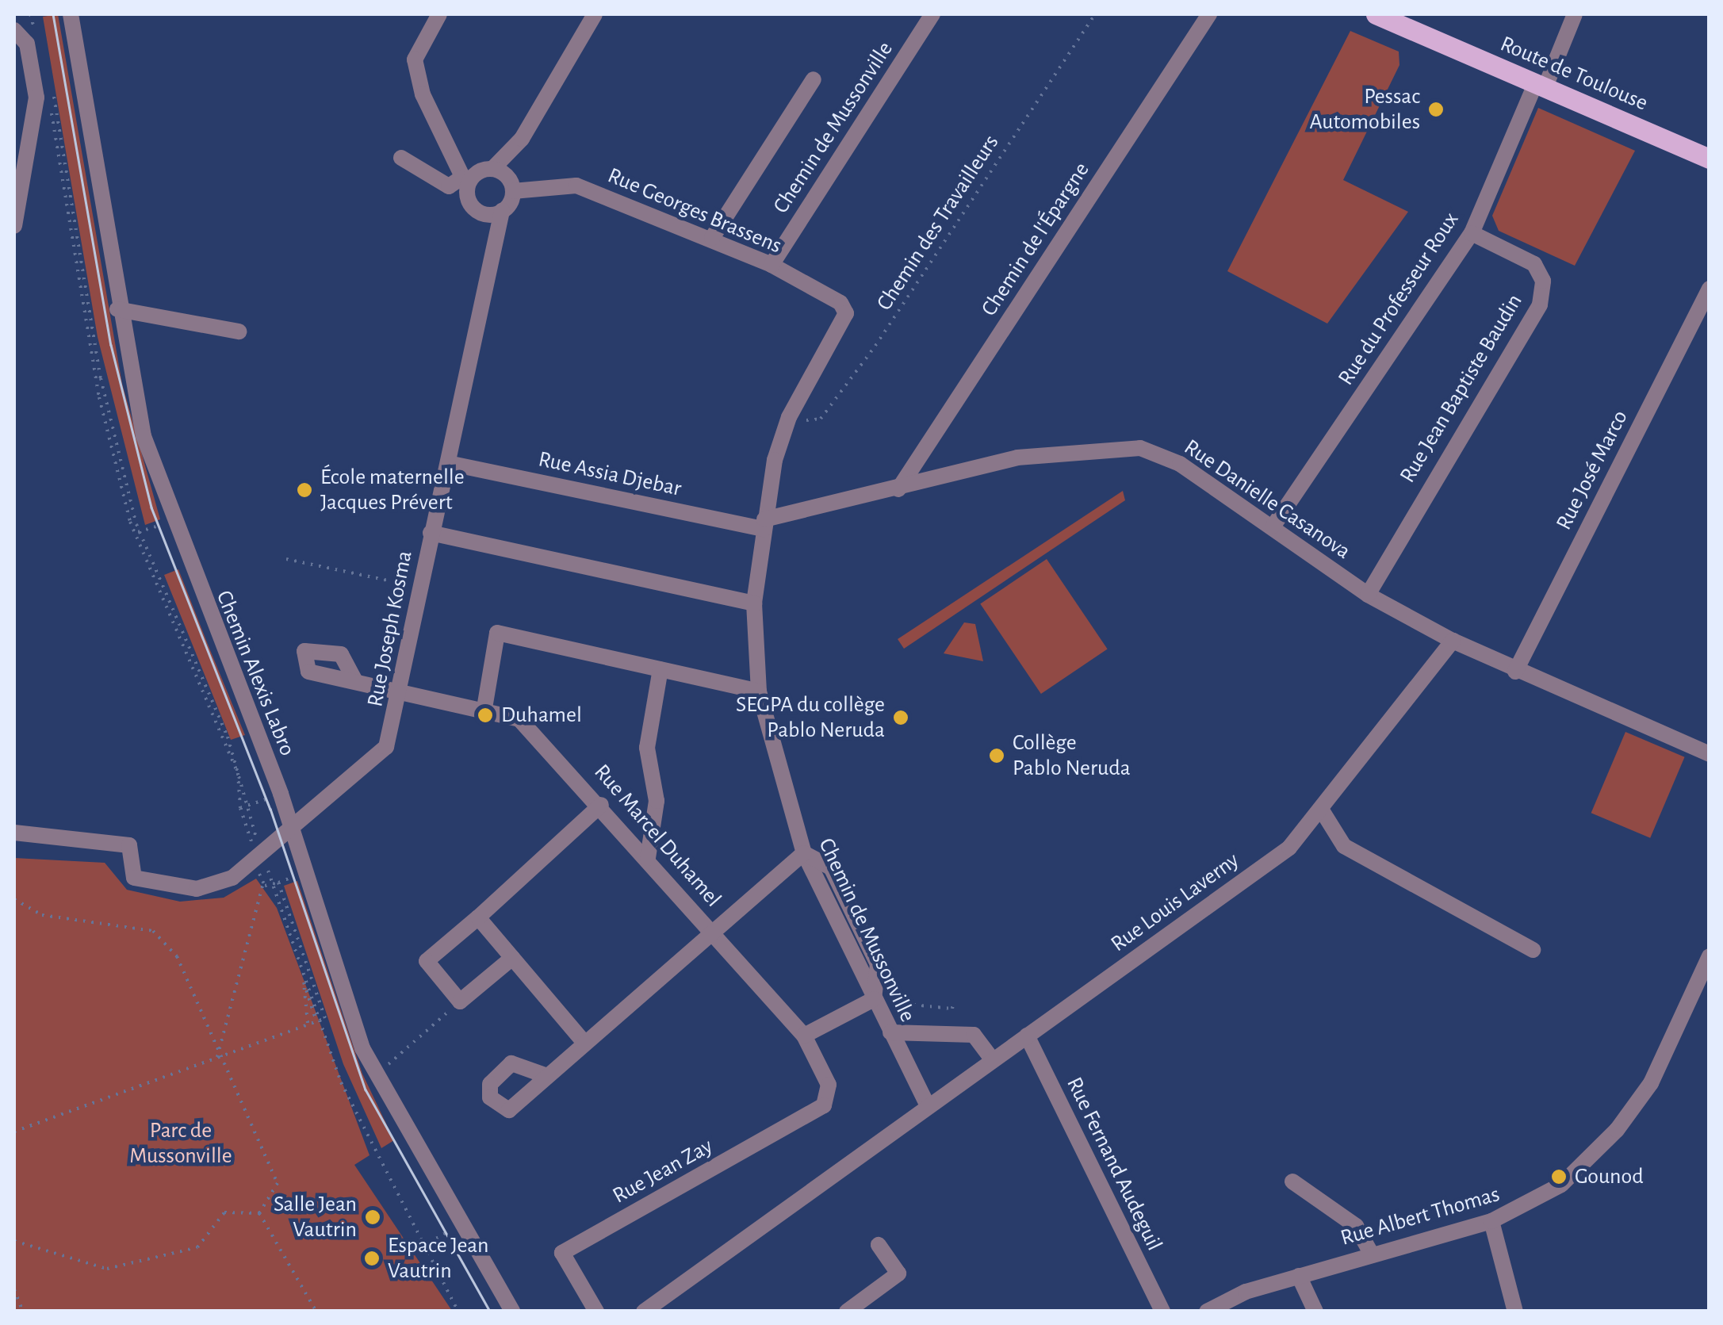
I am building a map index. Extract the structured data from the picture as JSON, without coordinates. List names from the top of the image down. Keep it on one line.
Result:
{"streets":{"main road":["Route de Toulouse"],"street":["Chemin de Mussonville","Rue Georges Brassens","Chemin de l'Épargne","Rue du Professeur Roux","Rue Jean Baptiste Baudin","Rue José Marco","Rue Assia Djebar","Rue Danielle Casanova","Rue Joseph Kosma","Chemin Alexis Labro","Rue Marcel Duhamel","Rue Louis Laverny","Rue Fernand Audeguil","Rue Jean Zay","Rue Albert Thomas"],"path":["Chemin des Travailleurs"]},"crossings":[["Route de Toulouse","Rue du Professeur Roux"],["Chemin de Mussonville","Rue Georges Brassens"],["Chemin de Mussonville","Chemin des Travailleurs"],["Chemin de Mussonville","Rue Assia Djebar"],["Chemin de Mussonville","Rue Danielle Casanova"],["Chemin de Mussonville","Rue Louis Laverny"],["Rue Georges Brassens","Rue Joseph Kosma"],["Chemin de l'Épargne","Rue Danielle Casanova"],["Rue du Professeur Roux","Rue Jean Baptiste Baudin"],["Rue du Professeur Roux","Rue Danielle Casanova"],["Rue Jean Baptiste Baudin","Rue Danielle Casanova"],["Rue Assia Djebar","Rue Danielle Casanova"],["Rue Assia Djebar","Rue Joseph Kosma"],["Rue Danielle Casanova","Rue Louis Laverny"],["Rue Joseph Kosma","Chemin Alexis Labro"],["Rue Joseph Kosma","Rue Marcel Duhamel"],["Rue Marcel Duhamel","Rue Jean Zay"],["Rue Louis Laverny","Rue Fernand Audeguil"]],"parks":["Parc de Mussonville"],"places":["Pessac Automobiles","École maternelle Jacques Prévert","Duhamel","SEGPA du collège Pablo Neruda","Collège Pablo Neruda","Gounod","Salle Jean Vautrin","Espace Jean Vautrin"]}
